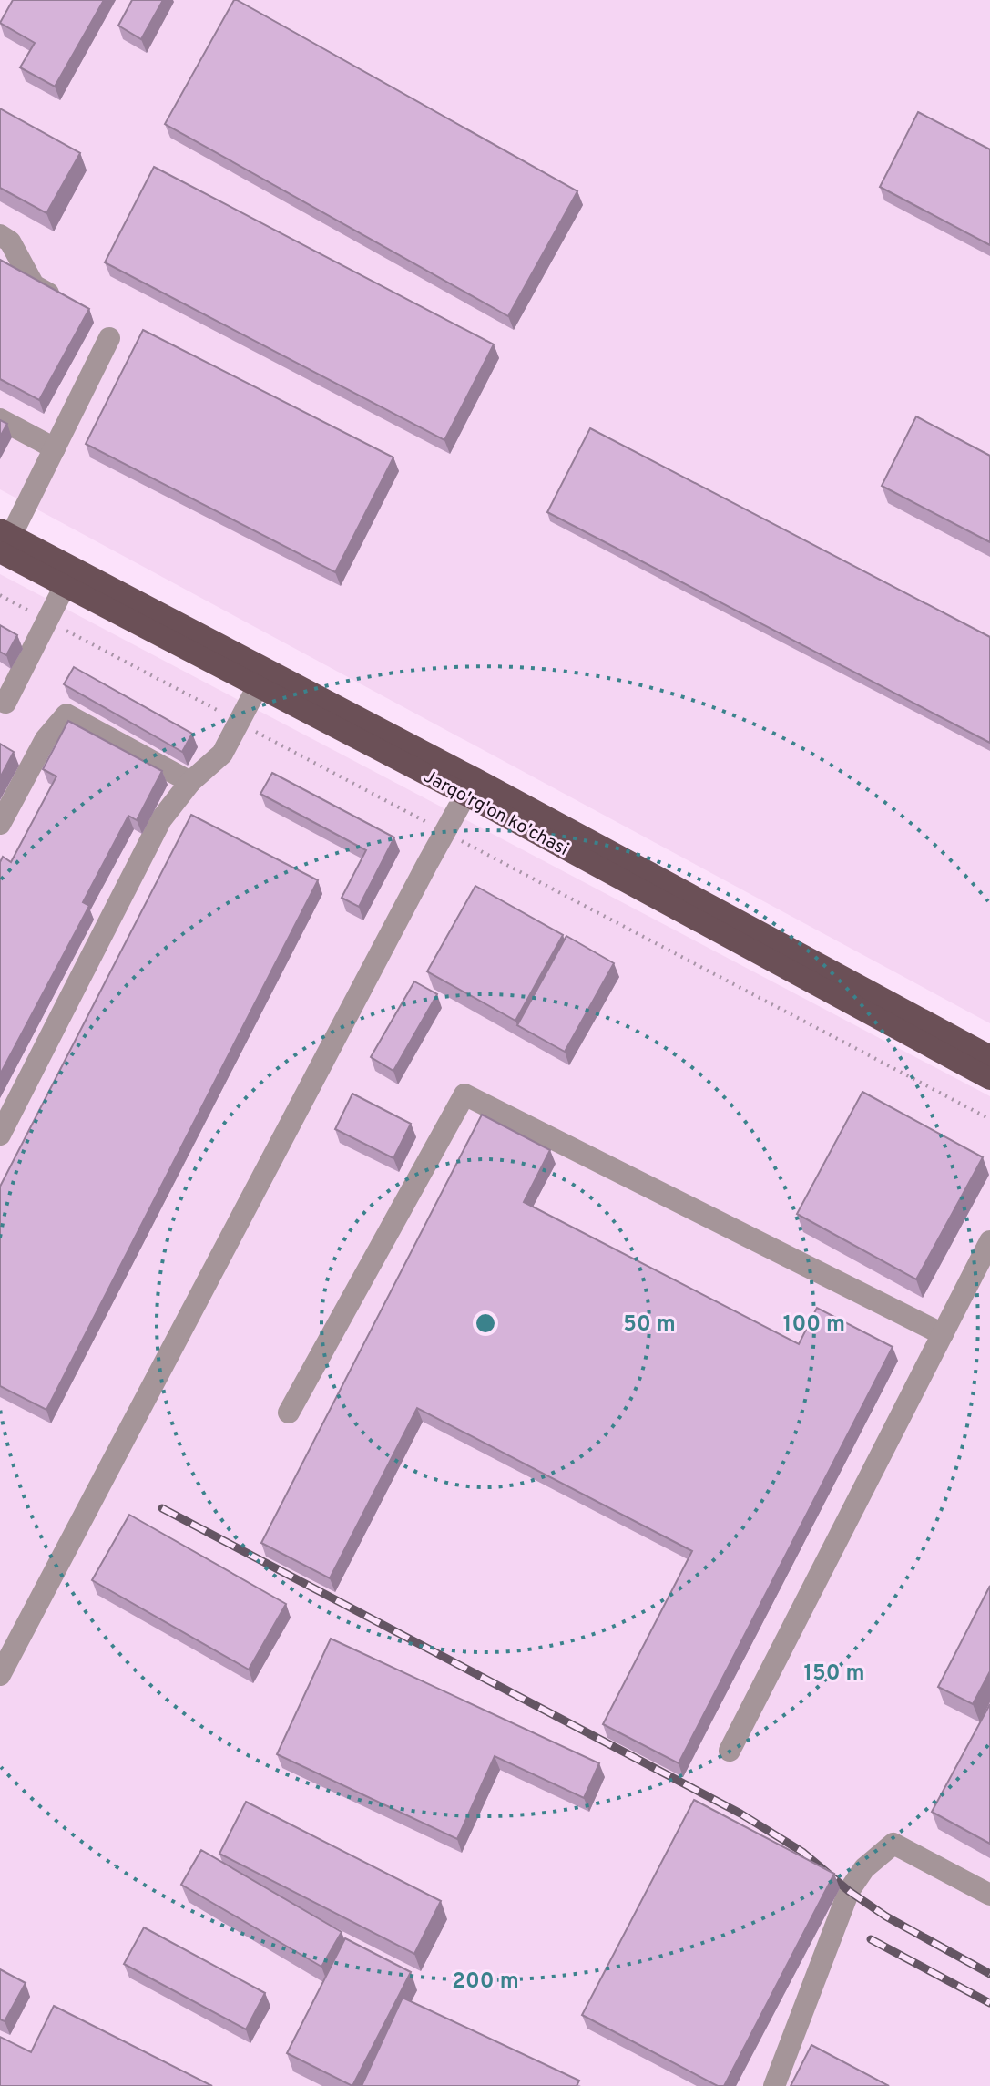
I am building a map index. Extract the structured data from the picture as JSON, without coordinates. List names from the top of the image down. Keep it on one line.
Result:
{"streets":{"main road":["Jarqo'rg'on ko'chasi"]},"rings":["50 m","100 m","150 m","200 m"]}
